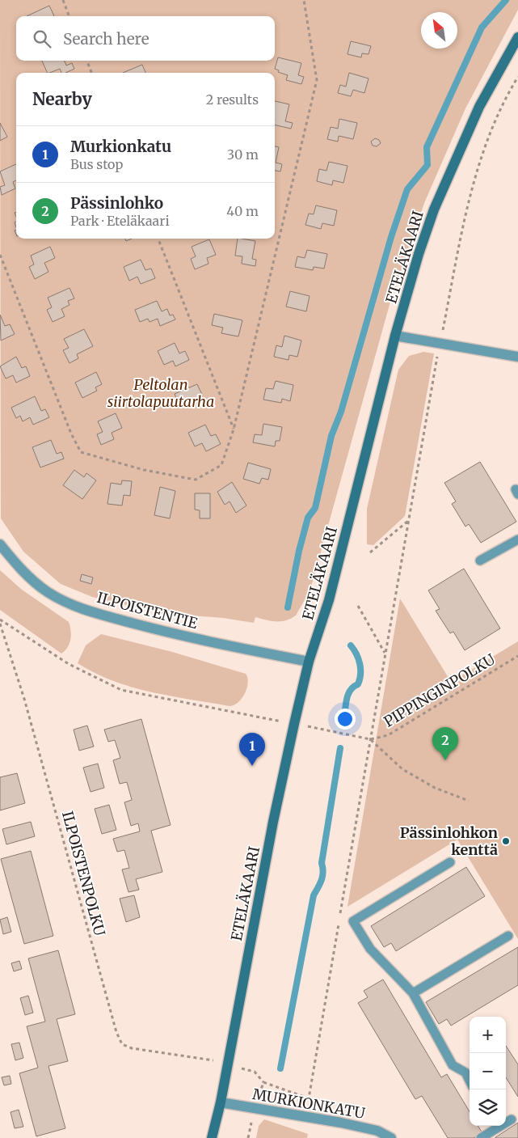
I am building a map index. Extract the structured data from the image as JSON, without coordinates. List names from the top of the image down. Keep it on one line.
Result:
{"streets":{"main road":["ETELÄKAARI"],"street":["ILPOISTENTIE","MURKIONKATU"],"path":["PIPPINGINPOLKU","ILPOISTENPOLKU"]},"crossings":[["ETELÄKAARI","ILPOISTENTIE"],["ETELÄKAARI","MURKIONKATU"]],"parks":["Peltolan siirtolapuutarha"],"places":["Pässinlohkon kenttä"],"north":"top left","page":{"search":"Search here","heading":["Nearby","2 results"],"list":[{"mark":"1","name":"Murkionkatu","note":"Bus stop","value":"30 m"},{"mark":"2","name":"Pässinlohko","note":"Park · Eteläkaari","value":"40 m"}],"pins":["2","1"],"map_buttons":["+","−"]}}
